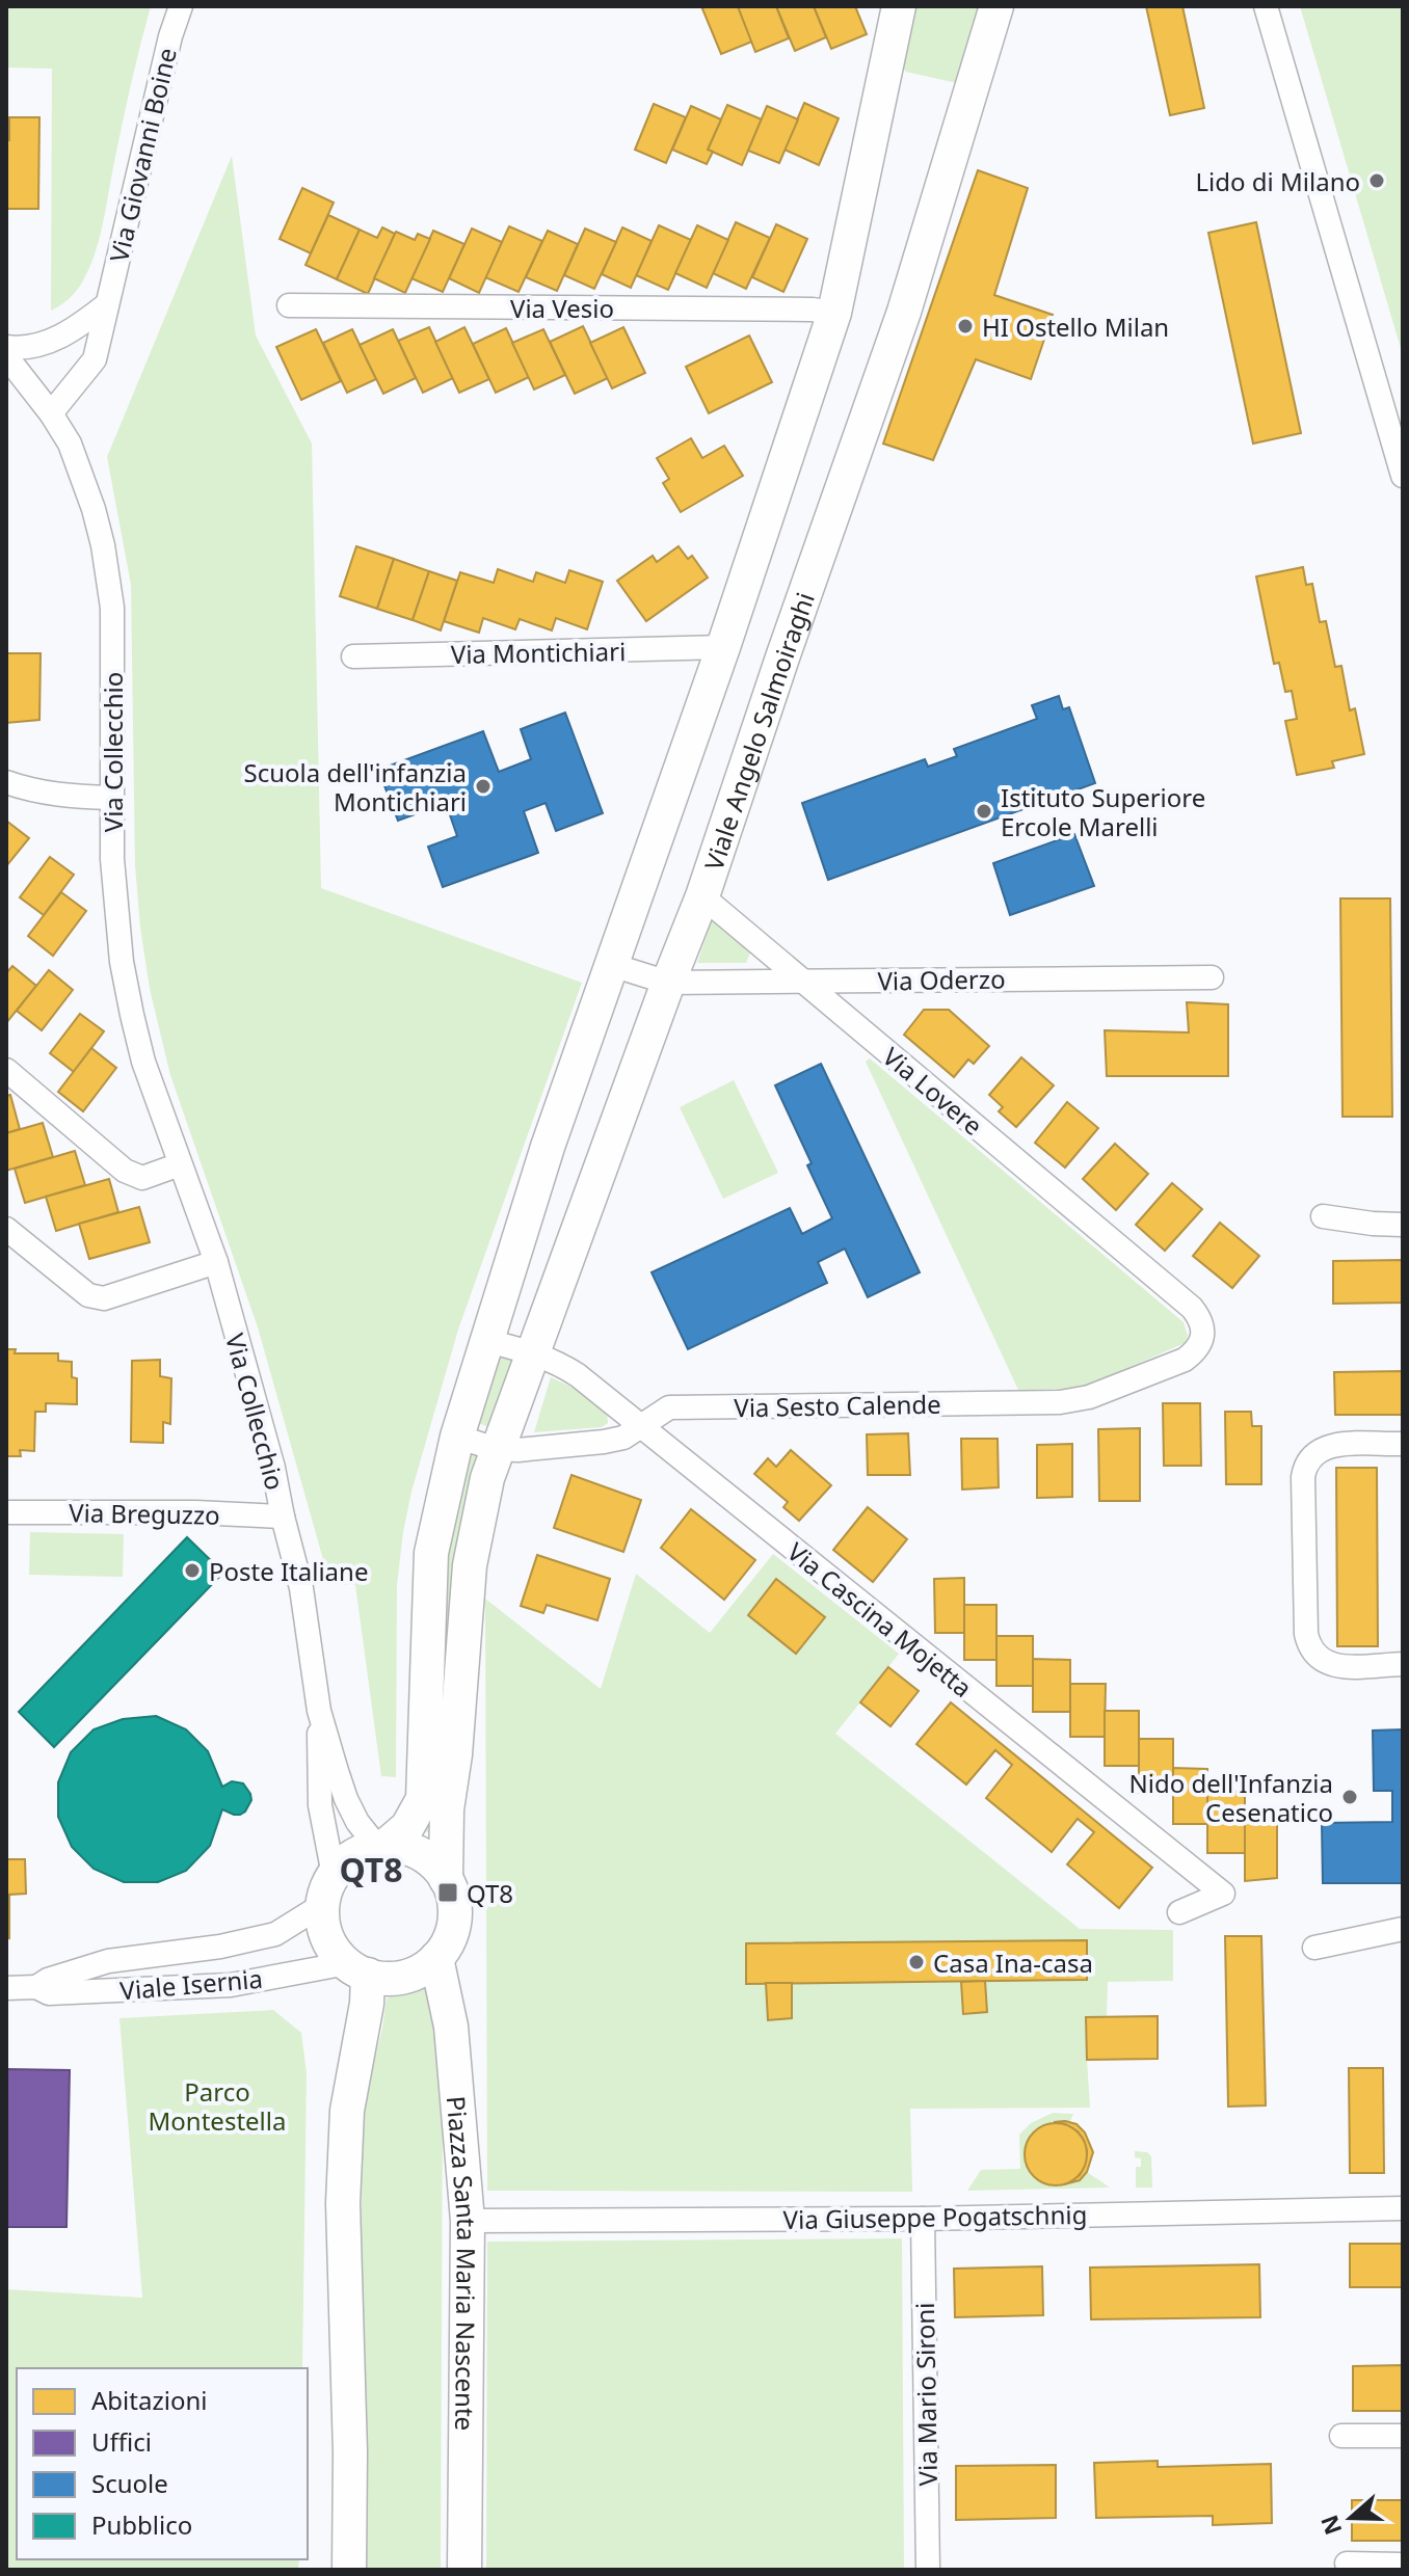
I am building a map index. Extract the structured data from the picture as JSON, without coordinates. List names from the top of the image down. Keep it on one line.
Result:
{"streets":{"street":["Via Giovanni Boine","Via Vesio","Via Montichiari","Viale Angelo Salmoiraghi","Via Collecchio","Via Oderzo","Via Lovere","Via Sesto Calende","Via Breguzzo","Via Cascina Mojetta","Viale Isernia","Via Giuseppe Pogatschnig","Piazza Santa Maria Nascente","Via Mario Sironi"]},"crossings":[["Via Giovanni Boine","Via Collecchio"],["Viale Angelo Salmoiraghi","Via Sesto Calende"],["Viale Angelo Salmoiraghi","Via Cascina Mojetta"],["Via Collecchio","Via Breguzzo"],["Via Oderzo","Via Lovere"],["Via Lovere","Via Sesto Calende"],["Via Sesto Calende","Via Cascina Mojetta"],["Viale Isernia","Piazza Santa Maria Nascente"],["Via Giuseppe Pogatschnig","Piazza Santa Maria Nascente"],["Via Giuseppe Pogatschnig","Via Mario Sironi"]],"districts":["QT8"],"parks":["Parco Montestella"],"places":{"other":["Lido di Milano","HI Ostello Milan","Scuola dell'infanzia Montichiari","Istituto Superiore Ercole Marelli","Poste Italiane","Nido dell'Infanzia Cesenatico","Casa Ina-casa"],"transit":["QT8"]},"legend":["Abitazioni","Uffici","Scuole","Pubblico"],"north":"left"}
